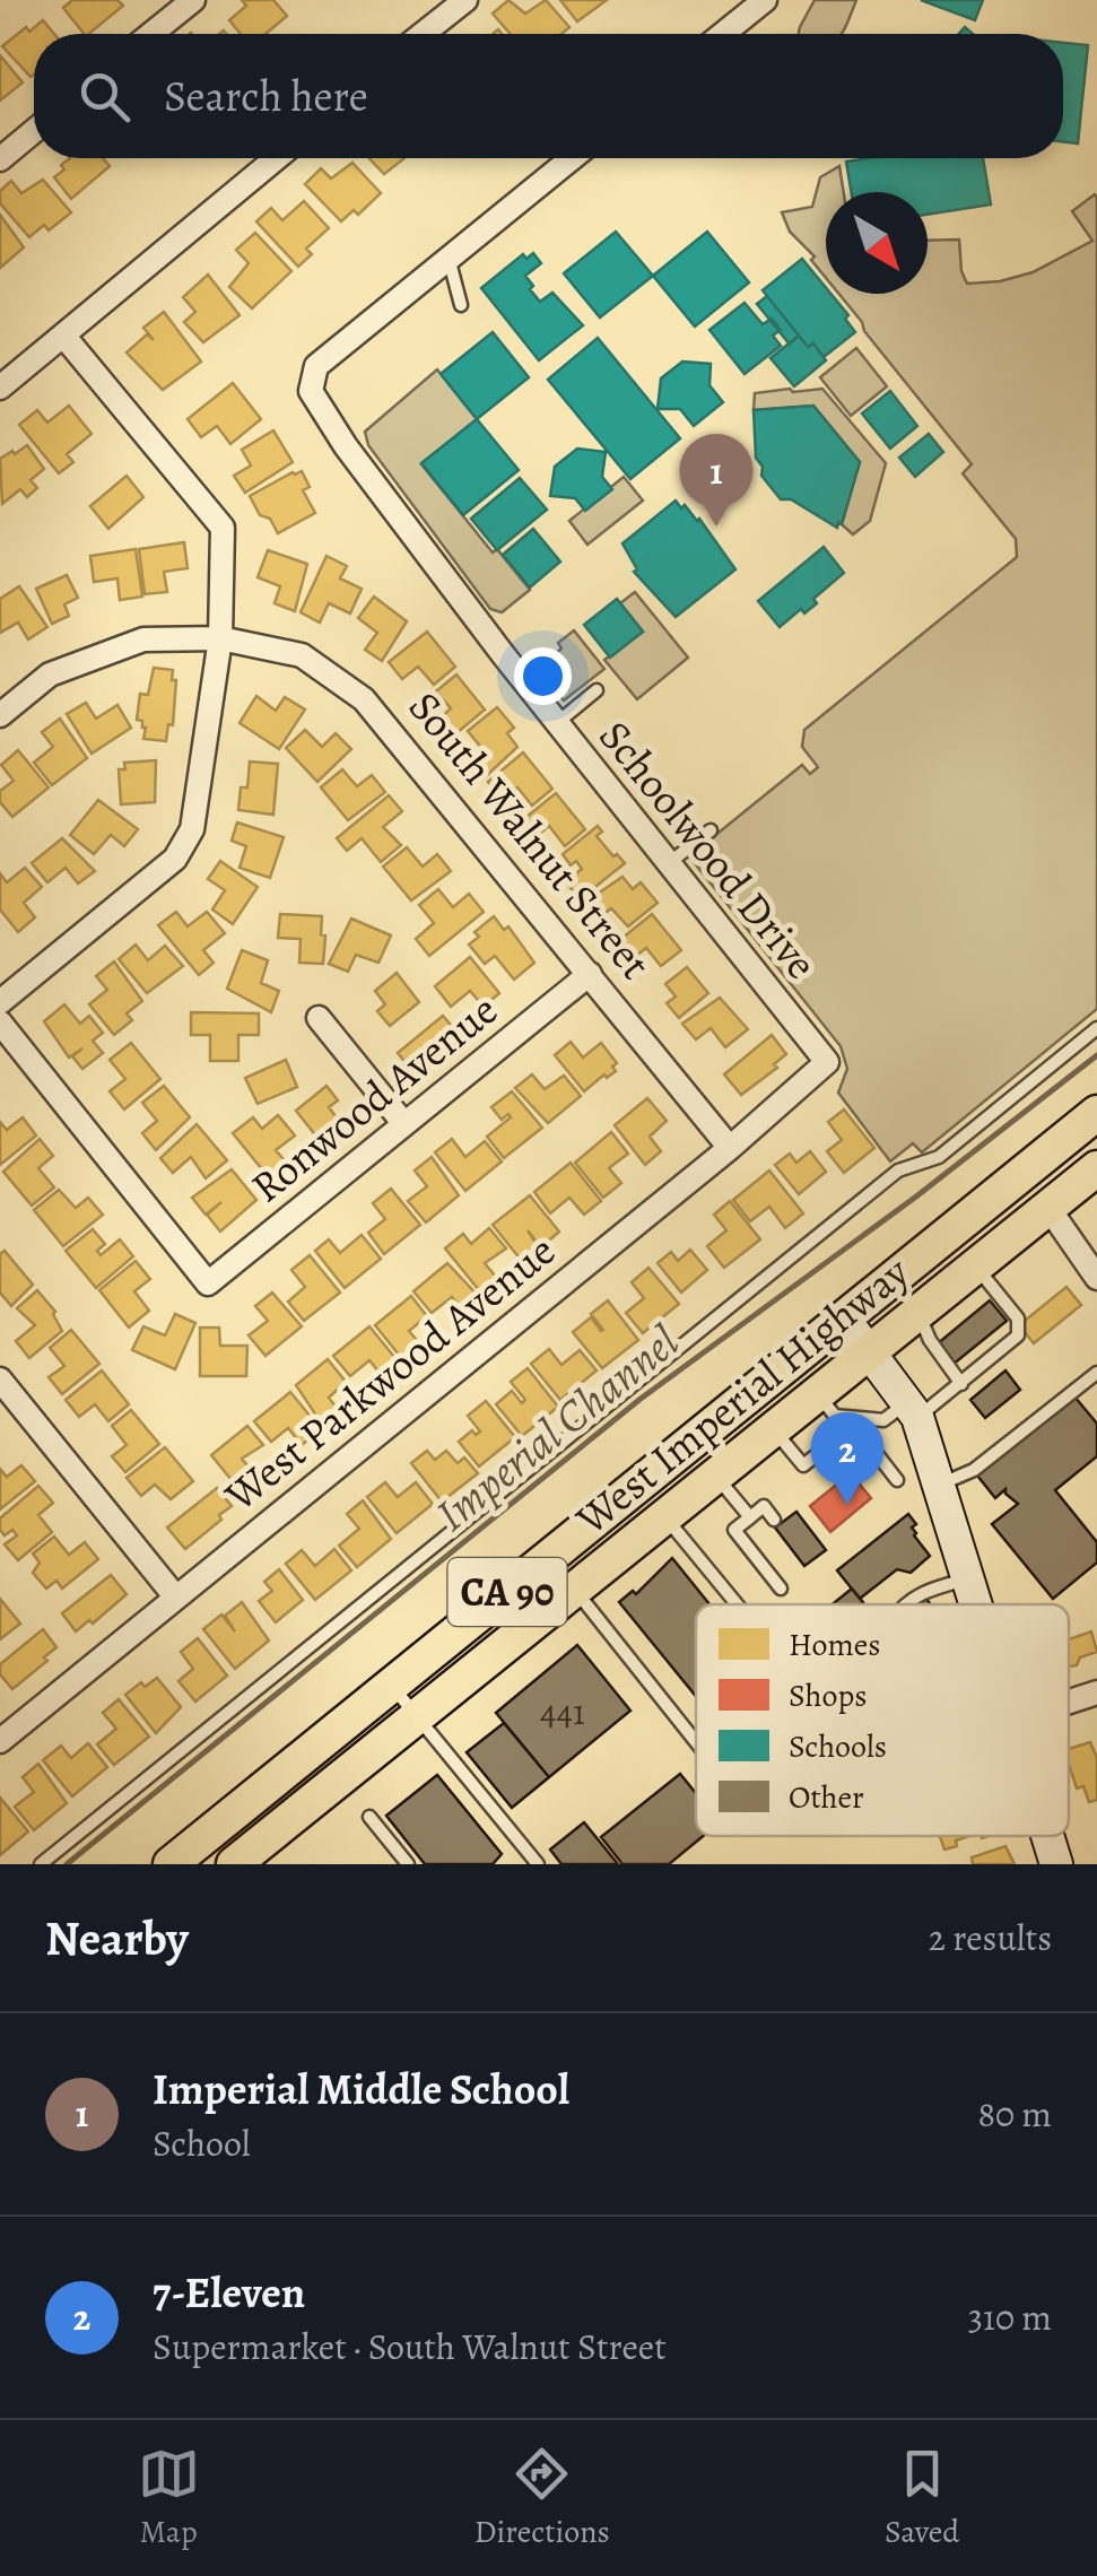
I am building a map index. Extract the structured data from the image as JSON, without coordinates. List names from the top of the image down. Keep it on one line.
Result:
{"streets":{"main road":["West Imperial Highway","CA 90"],"street":["South Walnut Street","Schoolwood Drive","Ronwood Avenue","West Parkwood Avenue"]},"crossings":[["South Walnut Street","Ronwood Avenue"],["South Walnut Street","West Parkwood Avenue"],["Schoolwood Drive","West Parkwood Avenue"]],"water":["Imperial Channel"],"house_numbers":["441"],"legend":["Homes","Shops","Schools","Other"],"north":"bottom right","page":{"search":"Search here","pins":["1","2"],"heading":["Nearby","2 results"],"list":[{"mark":"1","name":"Imperial Middle School","note":"School","value":"80 m"},{"mark":"2","name":"7-Eleven","note":"Supermarket · South Walnut Street","value":"310 m"}],"nav":["Map","Directions","Saved"]}}
